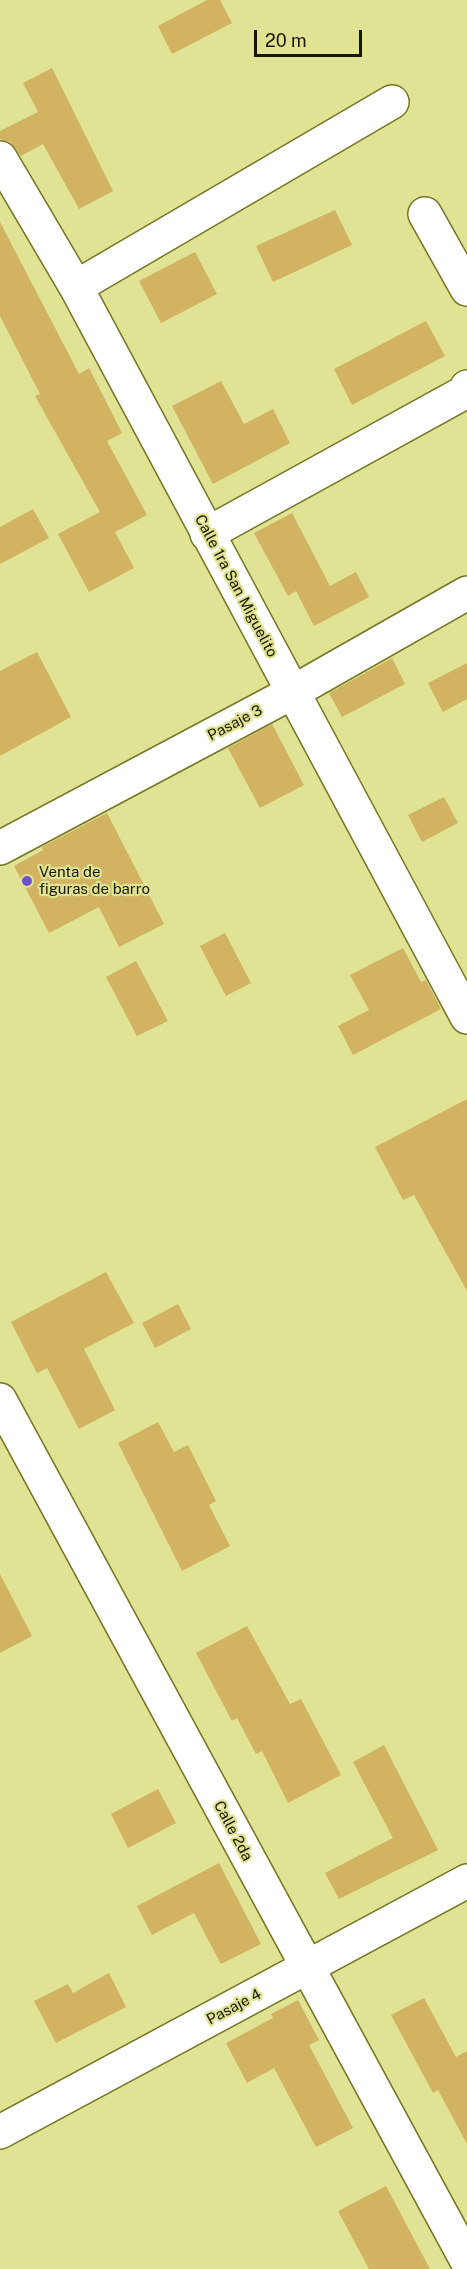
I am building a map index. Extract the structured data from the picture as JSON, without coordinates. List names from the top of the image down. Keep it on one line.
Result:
{"streets":{"street":["Calle 1ra San Miguelito","Pasaje 3","Calle 2da","Pasaje 4"]},"crossings":[["Calle 1ra San Miguelito","Pasaje 3"],["Calle 2da","Pasaje 4"]],"places":["Venta de figuras de barro"],"scale_bar":"20 m"}
